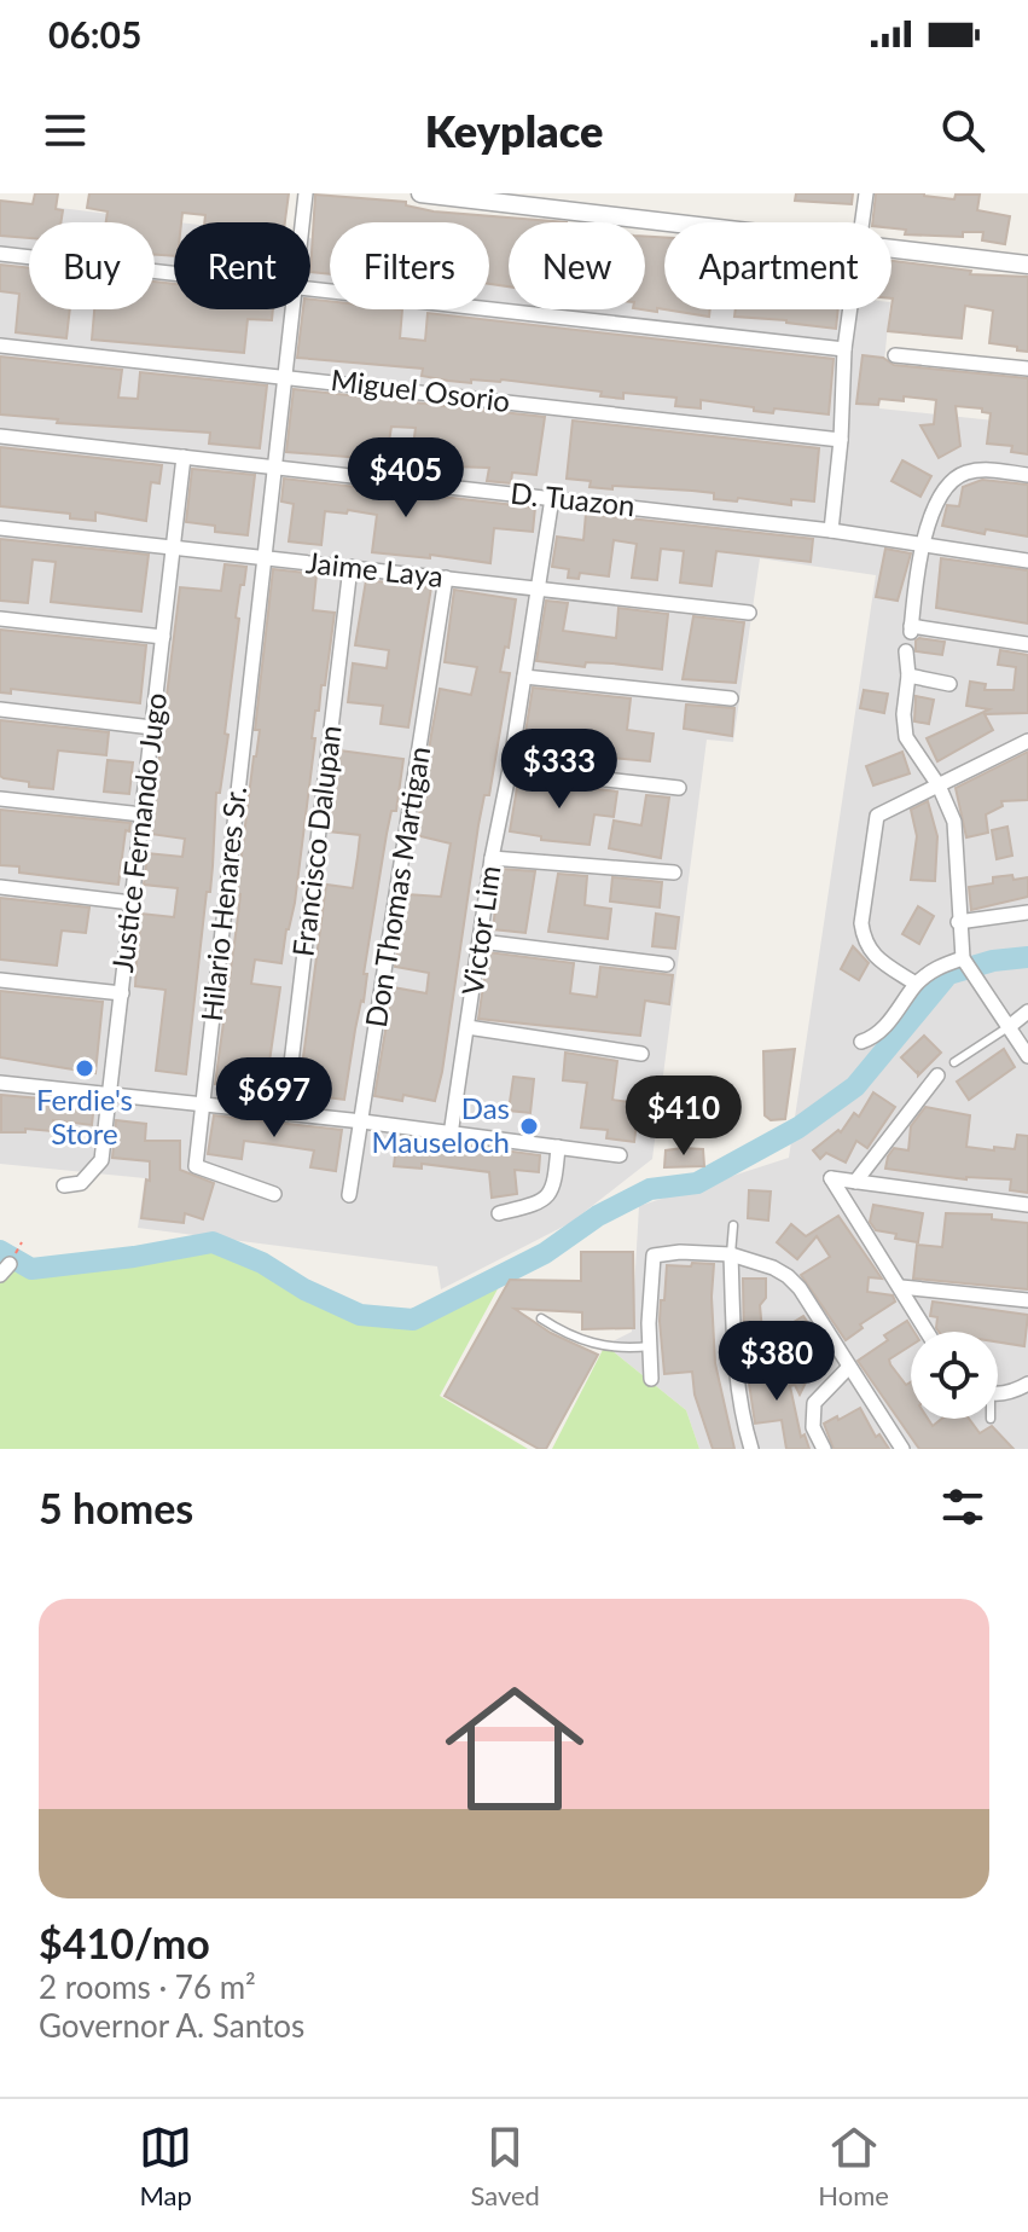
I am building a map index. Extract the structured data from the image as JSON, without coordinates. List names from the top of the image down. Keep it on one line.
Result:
{"streets":{"street":["Miguel Osorio","D. Tuazon","Jaime Laya","Justice Fernando Jugo","Francisco Dalupan","Don Thomas Martigan","Hilario Henares Sr.","Victor Lim"]},"crossings":[["Miguel Osorio","Hilario Henares Sr."],["D. Tuazon","Justice Fernando Jugo"],["D. Tuazon","Hilario Henares Sr."],["D. Tuazon","Victor Lim"],["Jaime Laya","Justice Fernando Jugo"],["Jaime Laya","Francisco Dalupan"],["Jaime Laya","Don Thomas Martigan"],["Jaime Laya","Hilario Henares Sr."],["Jaime Laya","Victor Lim"]],"places":["Ferdie's Store","Das Mauseloch"],"page":{"status":"06:05","header":"Keyplace","chip":["Buy","Rent","Filters","New","Apartment"],"price":["$405","$333","$697","$410","$380"],"heading":"5 homes","list":[{"name":"$410/mo","note":"2 rooms · 76 m² · Governor A. Santos"}],"tabs":["Map","Saved","Home"]}}
